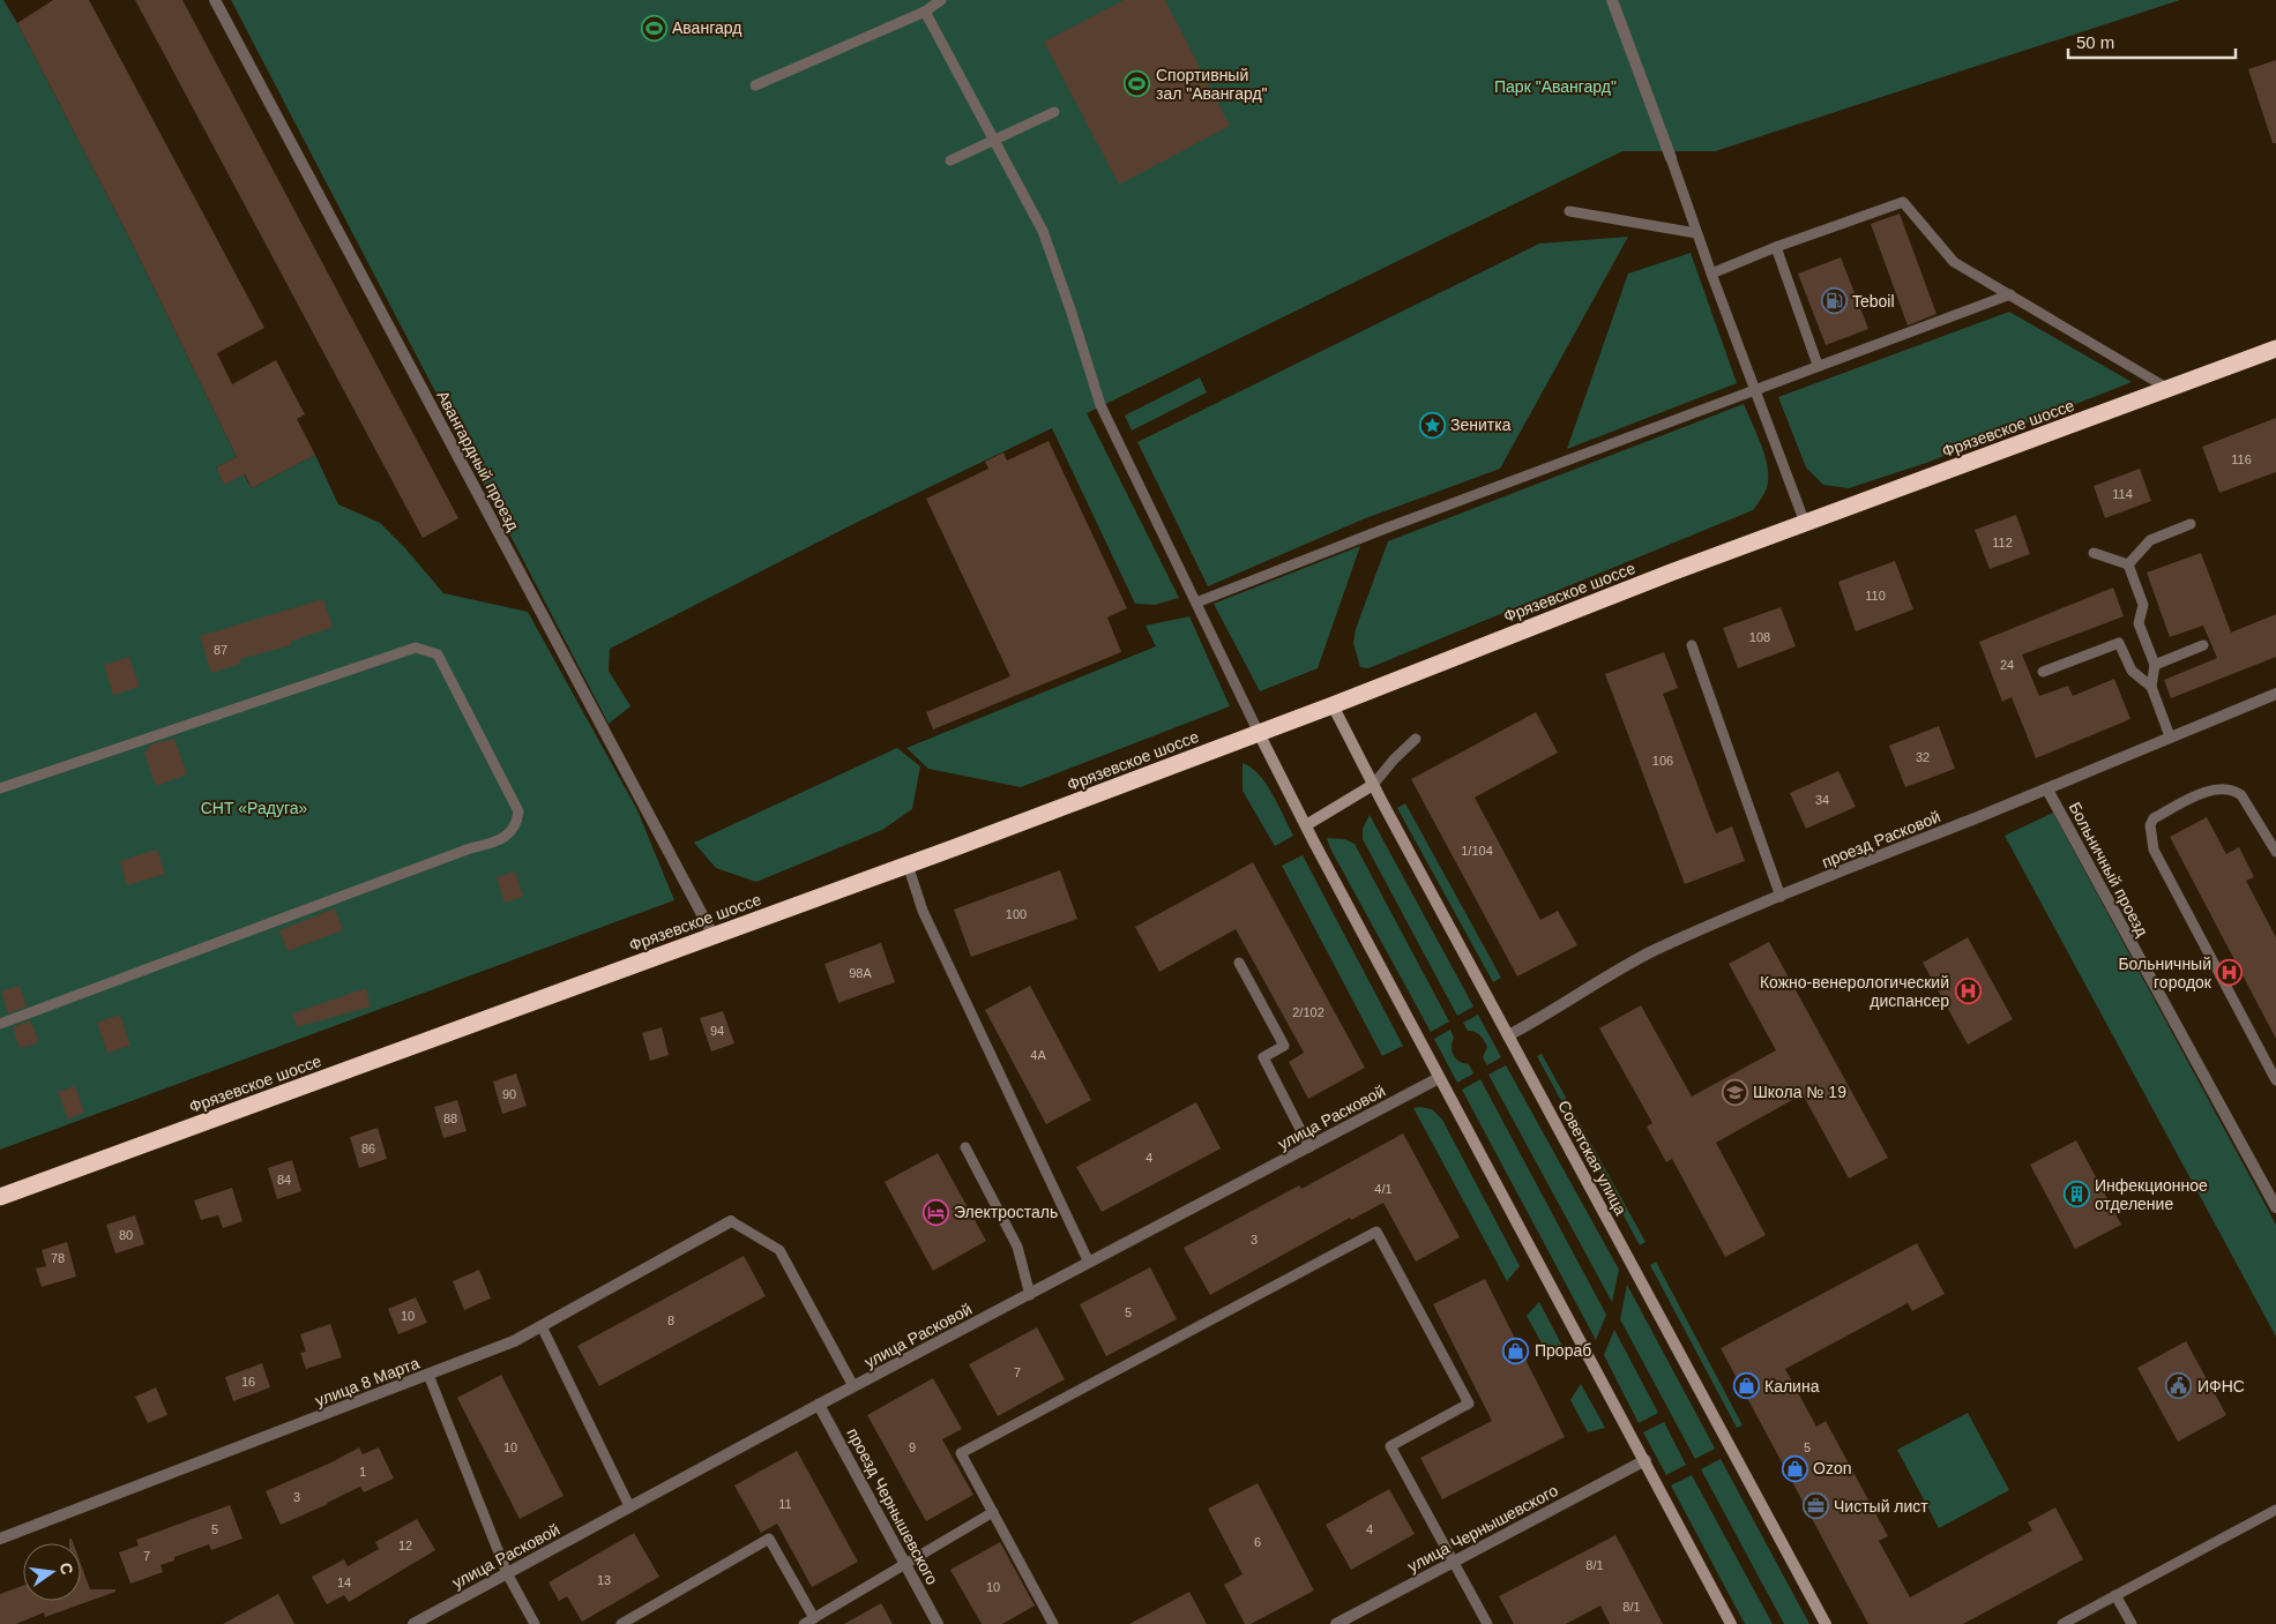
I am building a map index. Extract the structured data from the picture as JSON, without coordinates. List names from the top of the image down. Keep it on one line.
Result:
{"streets":{"highway":["Фрязевское шоссе"],"main road":["Советская улица"],"street":["Авангардный проезд","проезд Расковой","Больничный проезд","улица Расковой","улица 8 Марта","проезд Чернышевского","улица Чернышевского"]},"crossings":[["Фрязевское шоссе","Авангардный проезд"],["Фрязевское шоссе","Советская улица"],["проезд Расковой","Больничный проезд"],["проезд Расковой","Советская улица"],["улица Расковой","проезд Чернышевского"]],"parks":["Парк \"Авангард\"","СНТ «Радуга»"],"places":{"sports":["Авангард","Спортивный зал \"Авангард\""],"fuel station":["Teboil"],"place":["Зенитка"],"hospital":["Больничный городок","Кожно-венерологический диспансер"],"school or university":["Школа № 19"],"building":["Инфекционное отделение"],"hotel":["Электросталь"],"shop":["Прораб","Калина","Ozon"],"public building":["ИФНС"],"office":["Чистый лист"]},"house_numbers":["116","114","112","110","108","87","24","32","106","34","1/104","100","98А","2/102","94","4А","90","88","86","4","84","4/1","80","3","78","5","10","8","7","16","10","9","5","1","3","11","5","4","6","12","7","8/1","13","14","10","8/1"],"scale_bar":"50 m","north":"right"}
